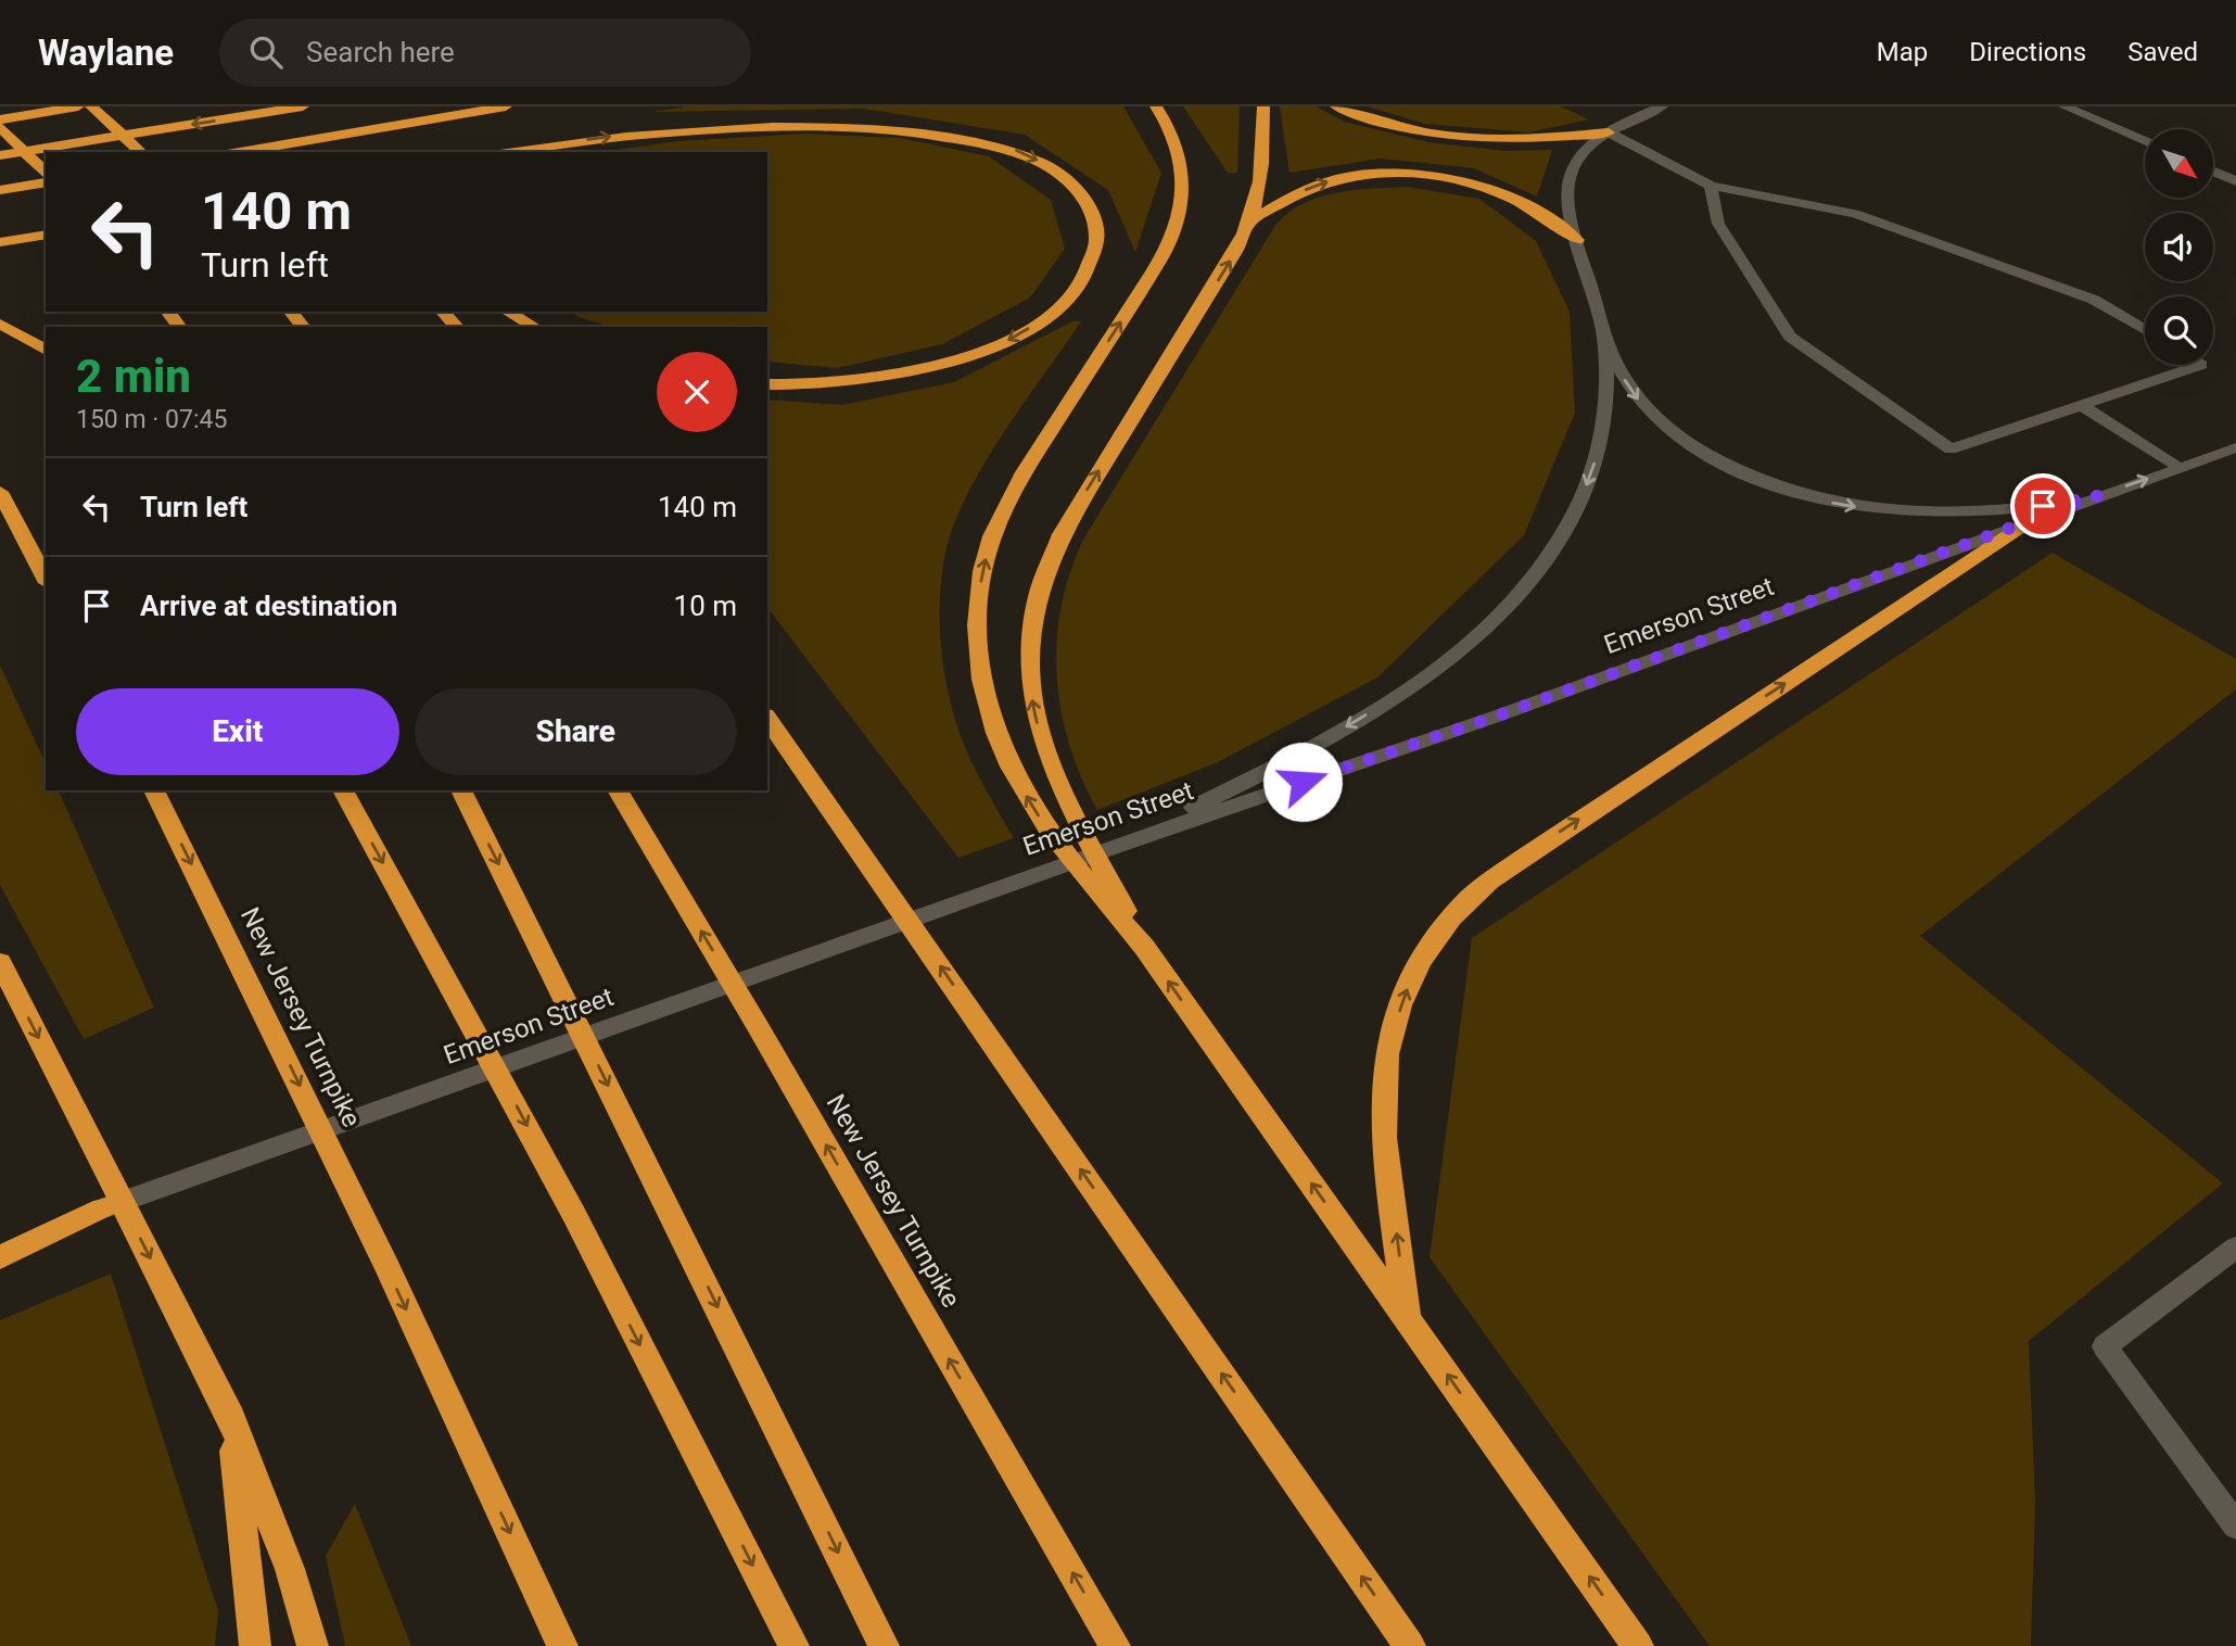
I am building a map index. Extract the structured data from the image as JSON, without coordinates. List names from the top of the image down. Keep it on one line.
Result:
{"streets":{"highway":["New Jersey Turnpike"],"main road":["Emerson Street"]},"north":"bottom right","page":{"header":"Waylane","search":"Search here","nav":["Map","Directions","Saved"],"turn":["140 m","Turn left"],"heading":["2 min","150 m · 07:45"],"list":[{"name":"Turn left","value":"140 m"},{"name":"Arrive at destination","value":"10 m"}],"buttons":["Exit","Share"]}}
